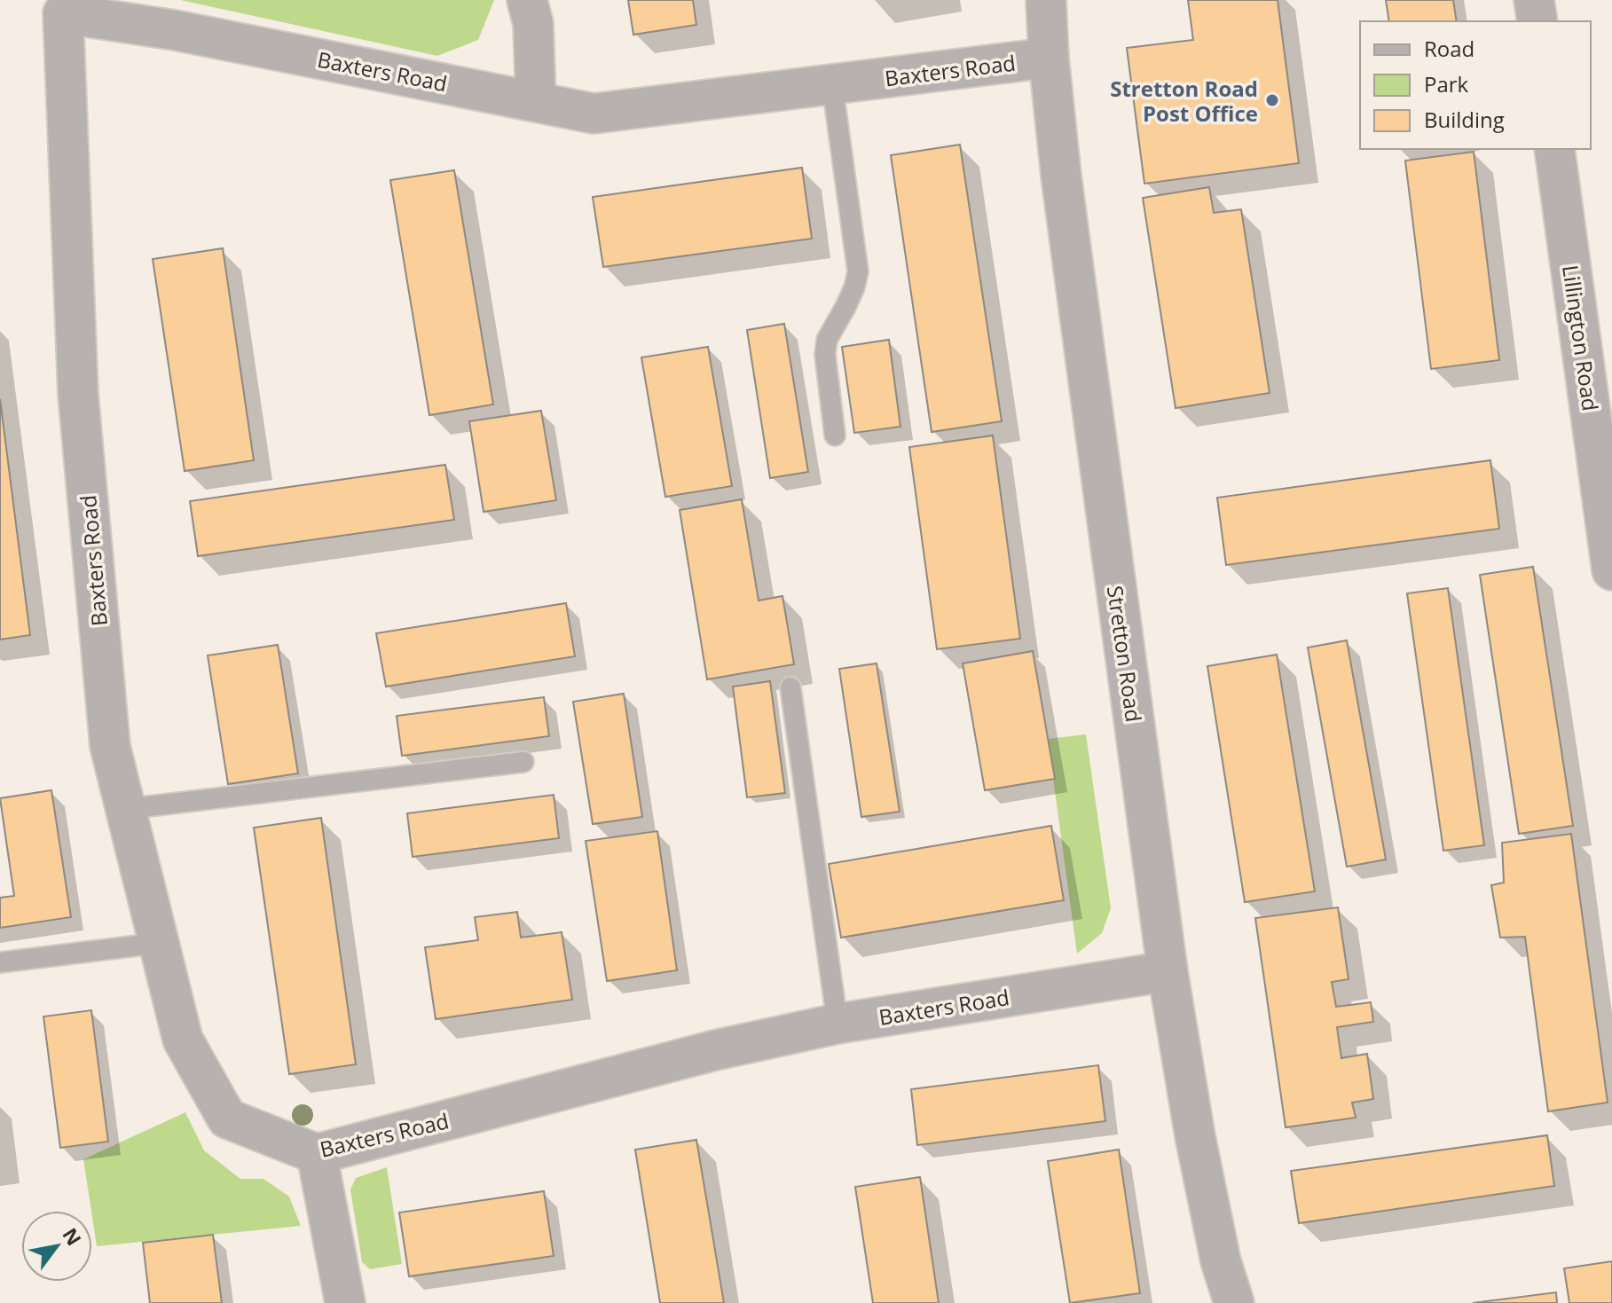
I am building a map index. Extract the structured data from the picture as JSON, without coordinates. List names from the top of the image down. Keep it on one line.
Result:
{"streets":{"street":["Baxters Road","Lillington Road","Stretton Road"]},"crossings":[["Baxters Road","Stretton Road"]],"places":["Stretton Road Post Office"],"legend":["Road","Park","Building"],"north":"top right"}
